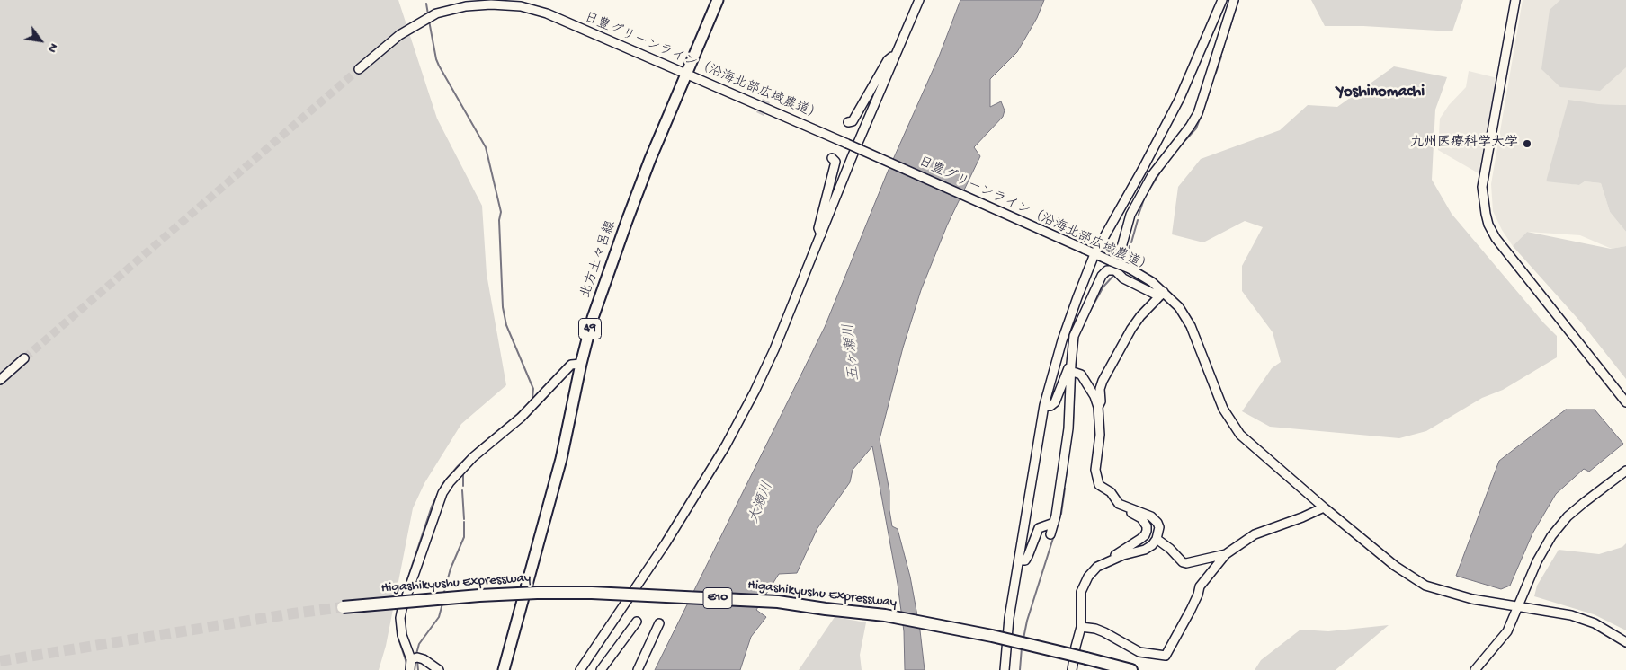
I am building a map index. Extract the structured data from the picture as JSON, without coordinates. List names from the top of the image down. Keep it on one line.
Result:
{"streets":{"highway":["Higashikyushu Expressway","E10"],"main road":["北方土々呂線","49"],"street":["日豊グリーンライン（沿海北部広域農道）"]},"crossings":[["日豊グリーンライン（沿海北部広域農道）","北方土々呂線"]],"districts":["Yoshinomachi"],"water":["五ヶ瀬川","大瀬川"],"places":["九州医療科学大学"],"north":"bottom right"}
